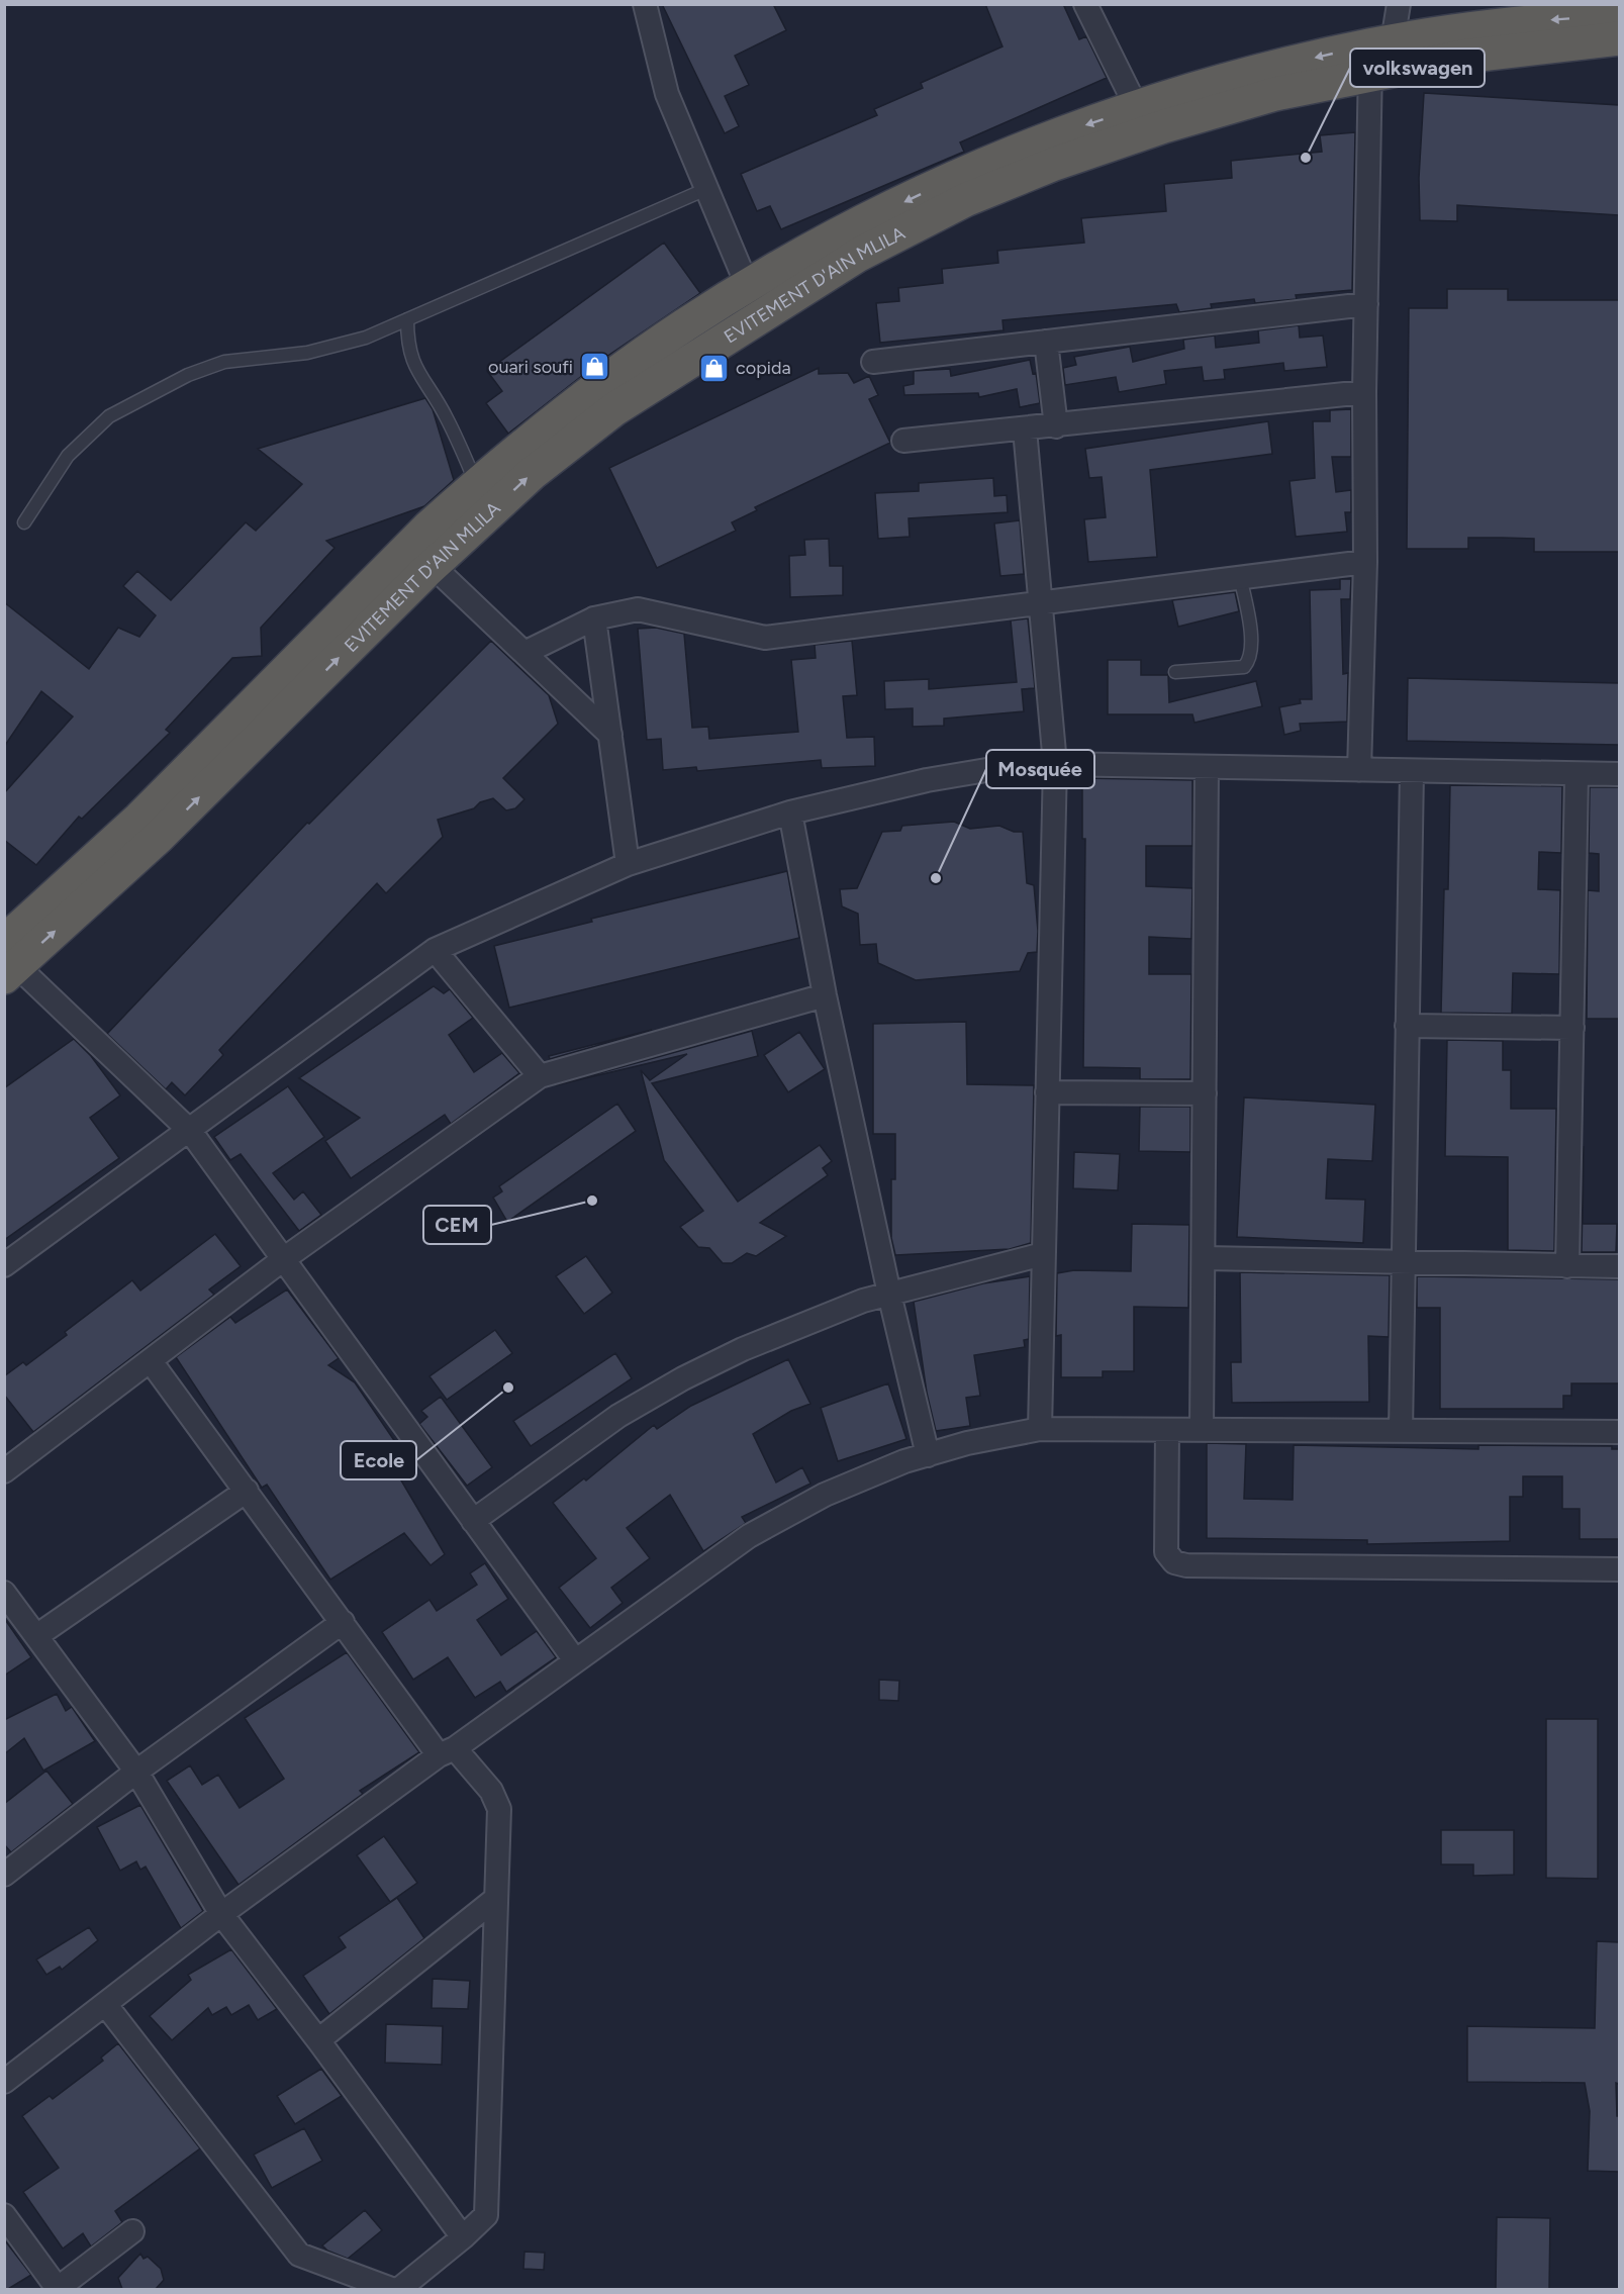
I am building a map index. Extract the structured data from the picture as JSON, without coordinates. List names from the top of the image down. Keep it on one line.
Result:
{"streets":{"highway":["EVITEMENT D'AIN MLILA"]},"places":{"other":["volkswagen","Mosquée","CEM","Ecole"],"shop":["ouari soufi","copida"]}}
